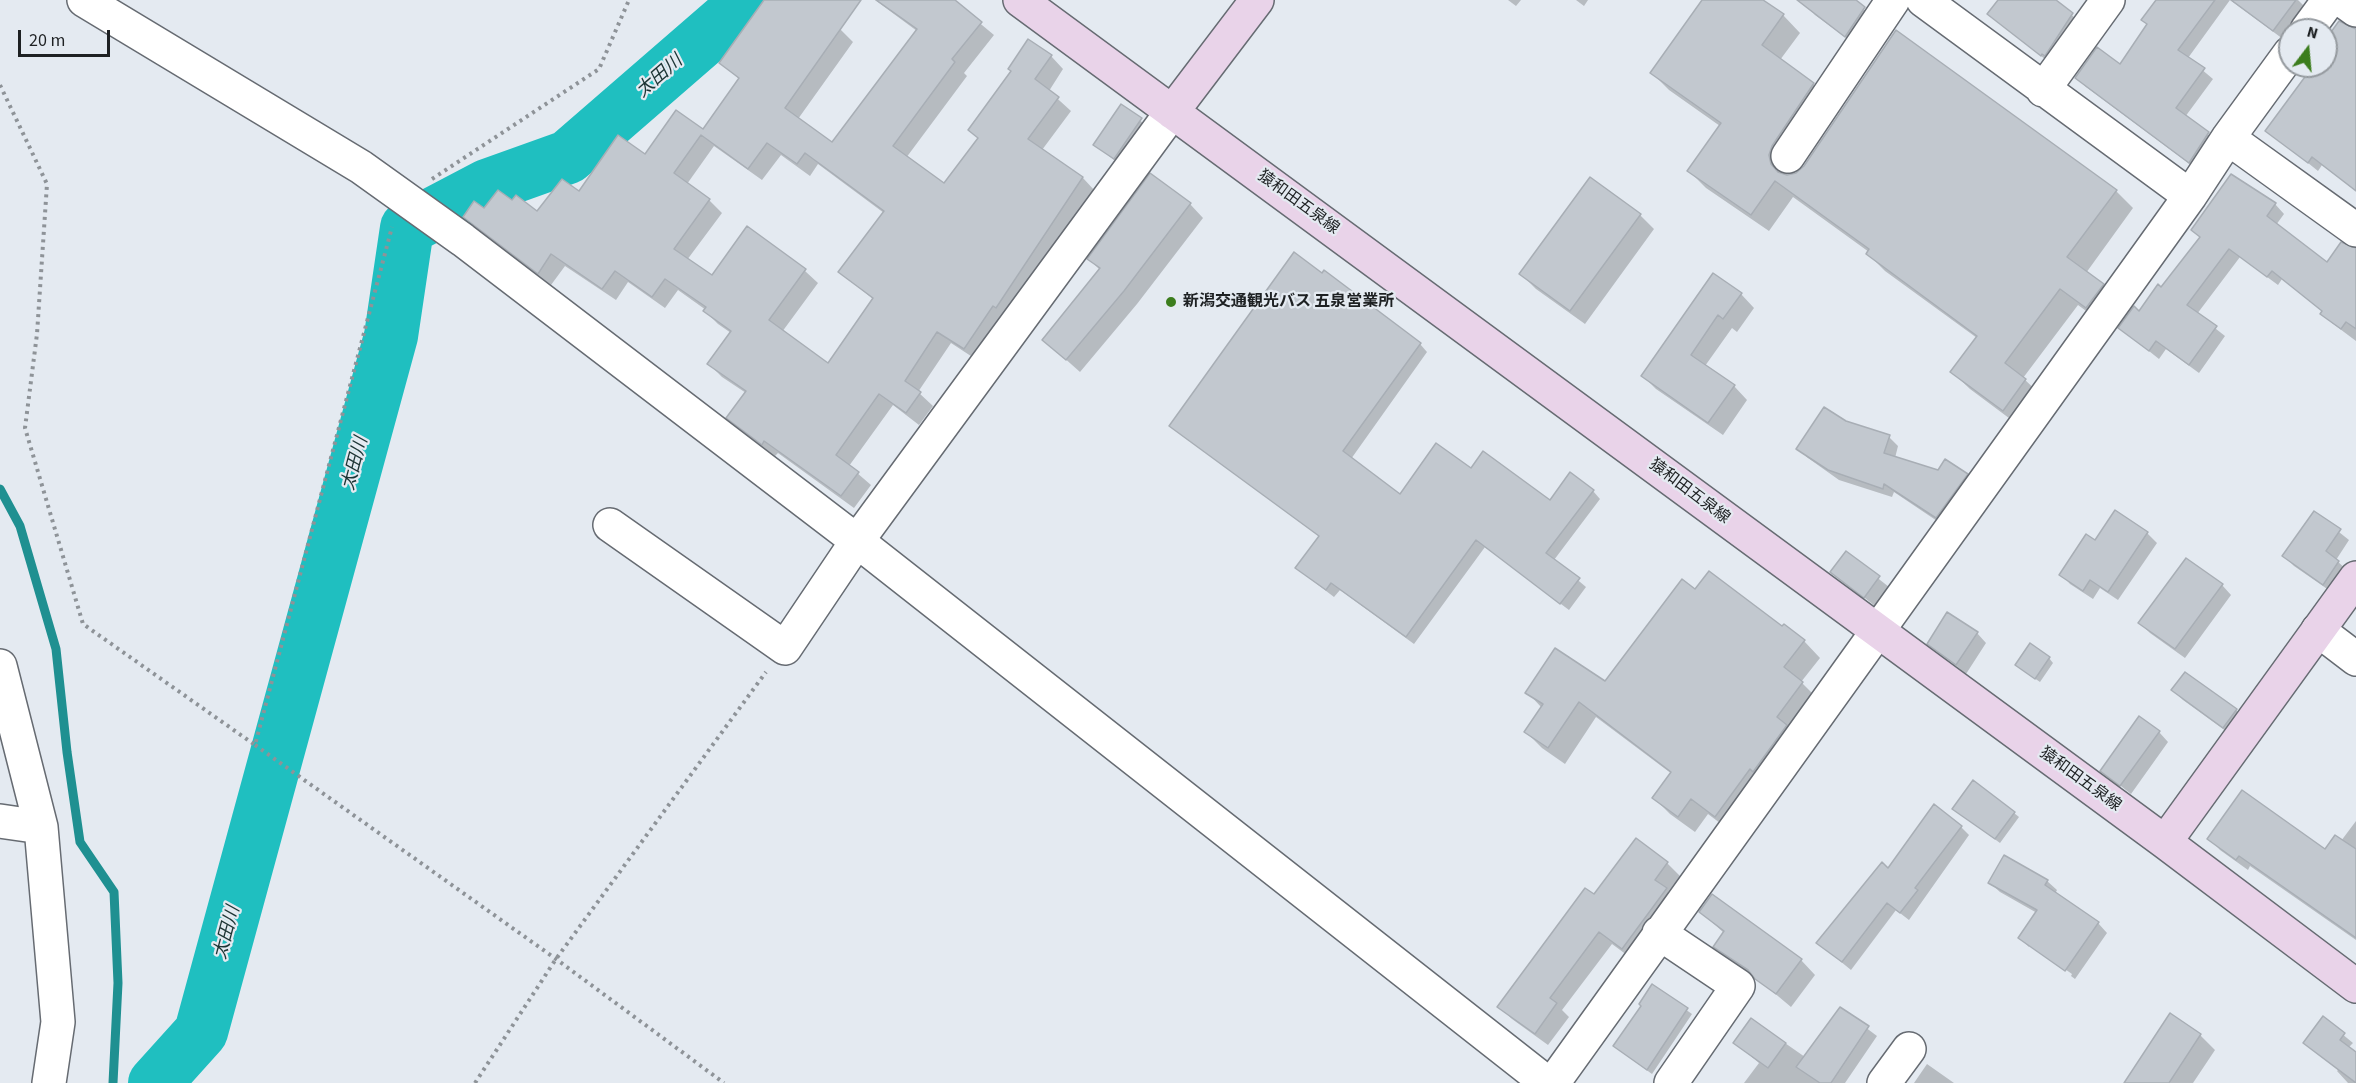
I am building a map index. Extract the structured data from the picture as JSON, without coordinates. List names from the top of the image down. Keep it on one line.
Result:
{"streets":{"main road":["猿和田五泉線"]},"water":["太田川"],"places":["新潟交通観光バス 五泉営業所"],"scale_bar":"20 m","north":"top"}
